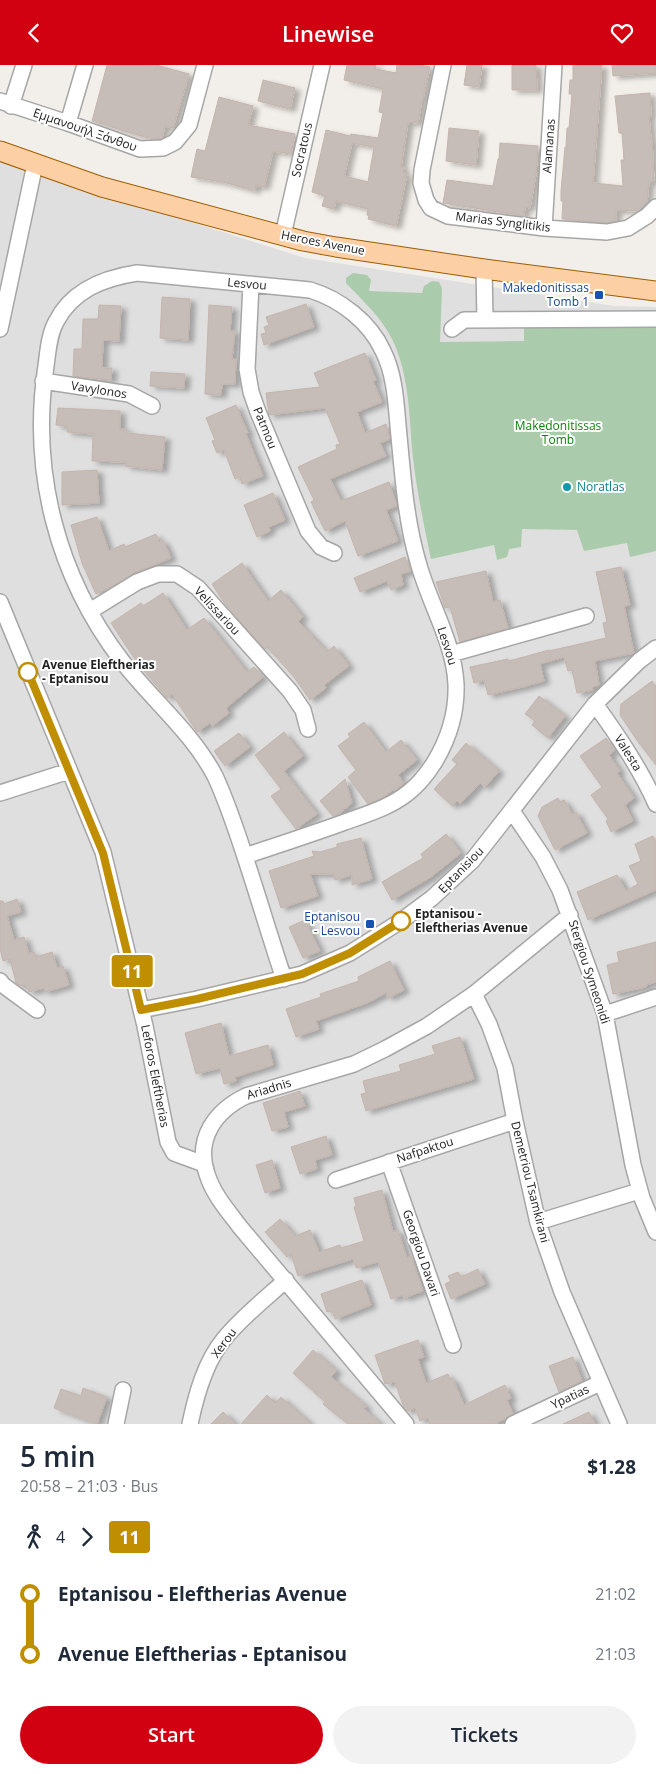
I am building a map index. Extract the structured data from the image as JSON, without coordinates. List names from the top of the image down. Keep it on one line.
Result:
{"streets":{"main road":["Heroes Avenue"],"street":["Εμμανουήλ Ξάνθου","Alamanas","Socratous","Marias Synglitikis","Lesvou","Vavylonos","Patmou","Velissariou","Valesta","Eptanisiou","Stergiou Symeonidi","Leforos Eleftherias","Ariadnis","Nafpaktou","Demetriou Tsamkirani","Georgiou Davari","Xerou","Ypatias"]},"crossings":[["Alamanas","Marias Synglitikis"],["Socratous","Heroes Avenue"],["Lesvou","Vavylonos"],["Lesvou","Patmou"],["Lesvou","Velissariou"],["Lesvou","Eptanisiou"],["Valesta","Eptanisiou"],["Eptanisiou","Stergiou Symeonidi"],["Eptanisiou","Leforos Eleftherias"],["Stergiou Symeonidi","Ariadnis"],["Leforos Eleftherias","Ariadnis"],["Ariadnis","Demetriou Tsamkirani"],["Ariadnis","Xerou"],["Nafpaktou","Demetriou Tsamkirani"],["Nafpaktou","Georgiou Davari"],["Demetriou Tsamkirani","Ypatias"]],"parks":["Makedonitissas Tomb"],"places":{"transit":["Makedonitissas Tomb 1","Eptanisou - Lesvou"],"other":["Noratlas","Avenue Eleftherias - Eptanisou","Eptanisou - Eleftherias Avenue"]},"lines":["bus line 11"],"page":{"header":"Linewise","on_map":"11","heading":["5 min","20:58 – 21:03 · Bus","$1.28"],"legs":["4","11"],"list":[{"name":"Eptanisou - Eleftherias Avenue","value":"21:02"},{"name":"Avenue Eleftherias - Eptanisou","value":"21:03"}],"buttons":["Start","Tickets"]}}
